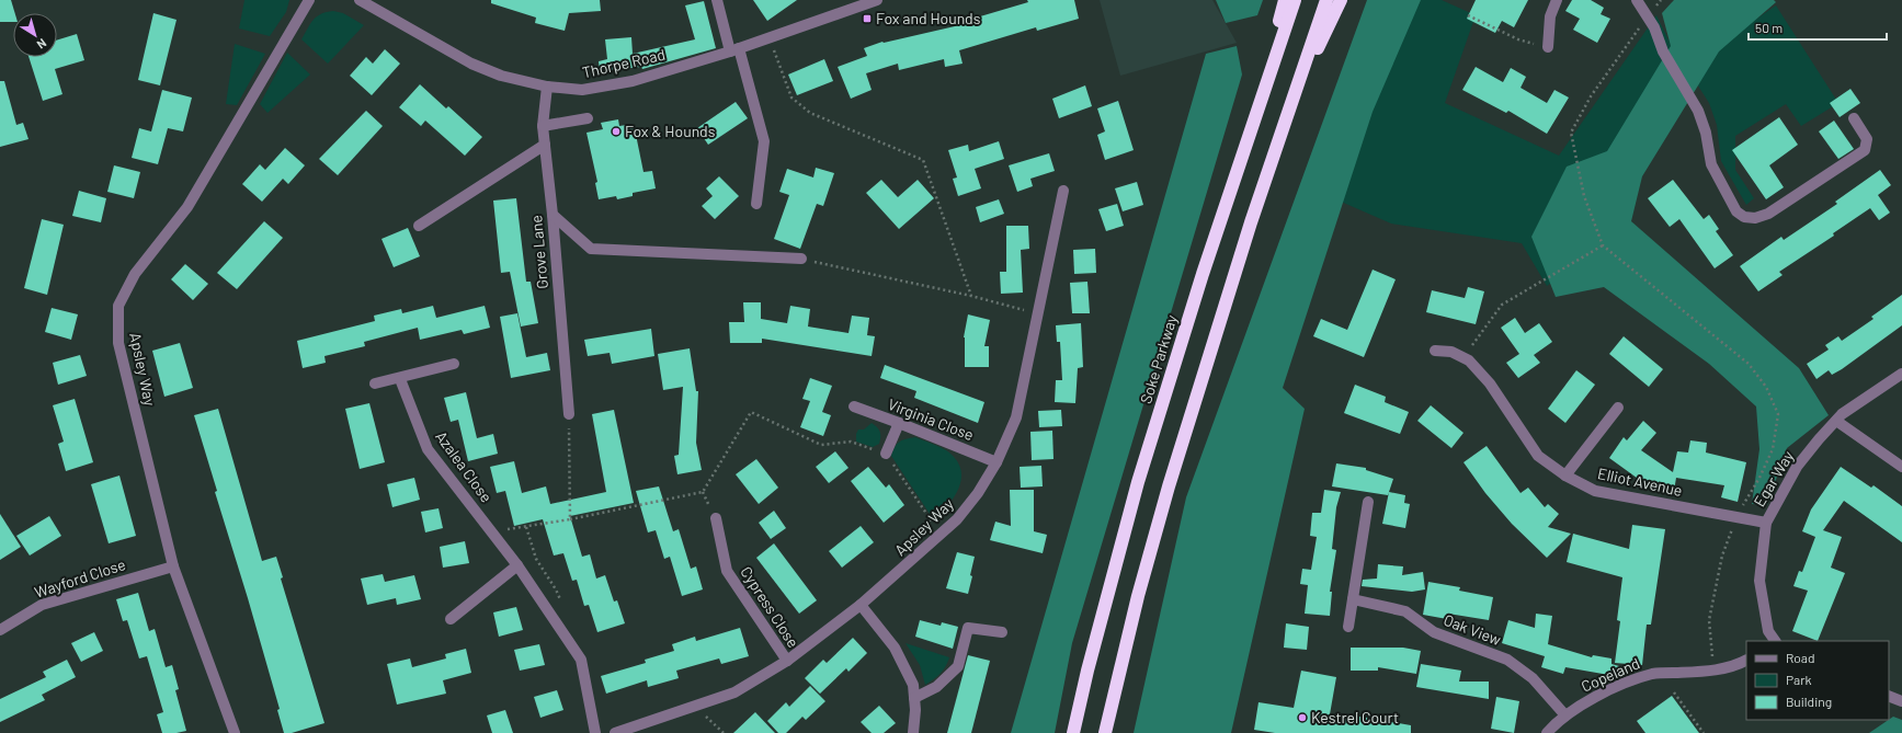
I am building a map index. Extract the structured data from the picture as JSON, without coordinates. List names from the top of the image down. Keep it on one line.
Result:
{"streets":{"highway":["Soke Parkway"],"street":["Thorpe Road","Grove Lane","Apsley Way","Virginia Close","Azalea Close","Egar Way","Elliot Avenue","Wayford Close","Cypress Close","Oak View","Copeland"]},"crossings":[["Thorpe Road","Grove Lane"],["Apsley Way","Virginia Close"],["Apsley Way","Wayford Close"],["Apsley Way","Cypress Close"],["Egar Way","Elliot Avenue"],["Oak View","Copeland"]],"places":{"transit":["Fox and Hounds"],"other":["Fox & Hounds","Kestrel Court"]},"legend":["Road","Park","Building"],"scale_bar":"50 m","north":"bottom right"}
